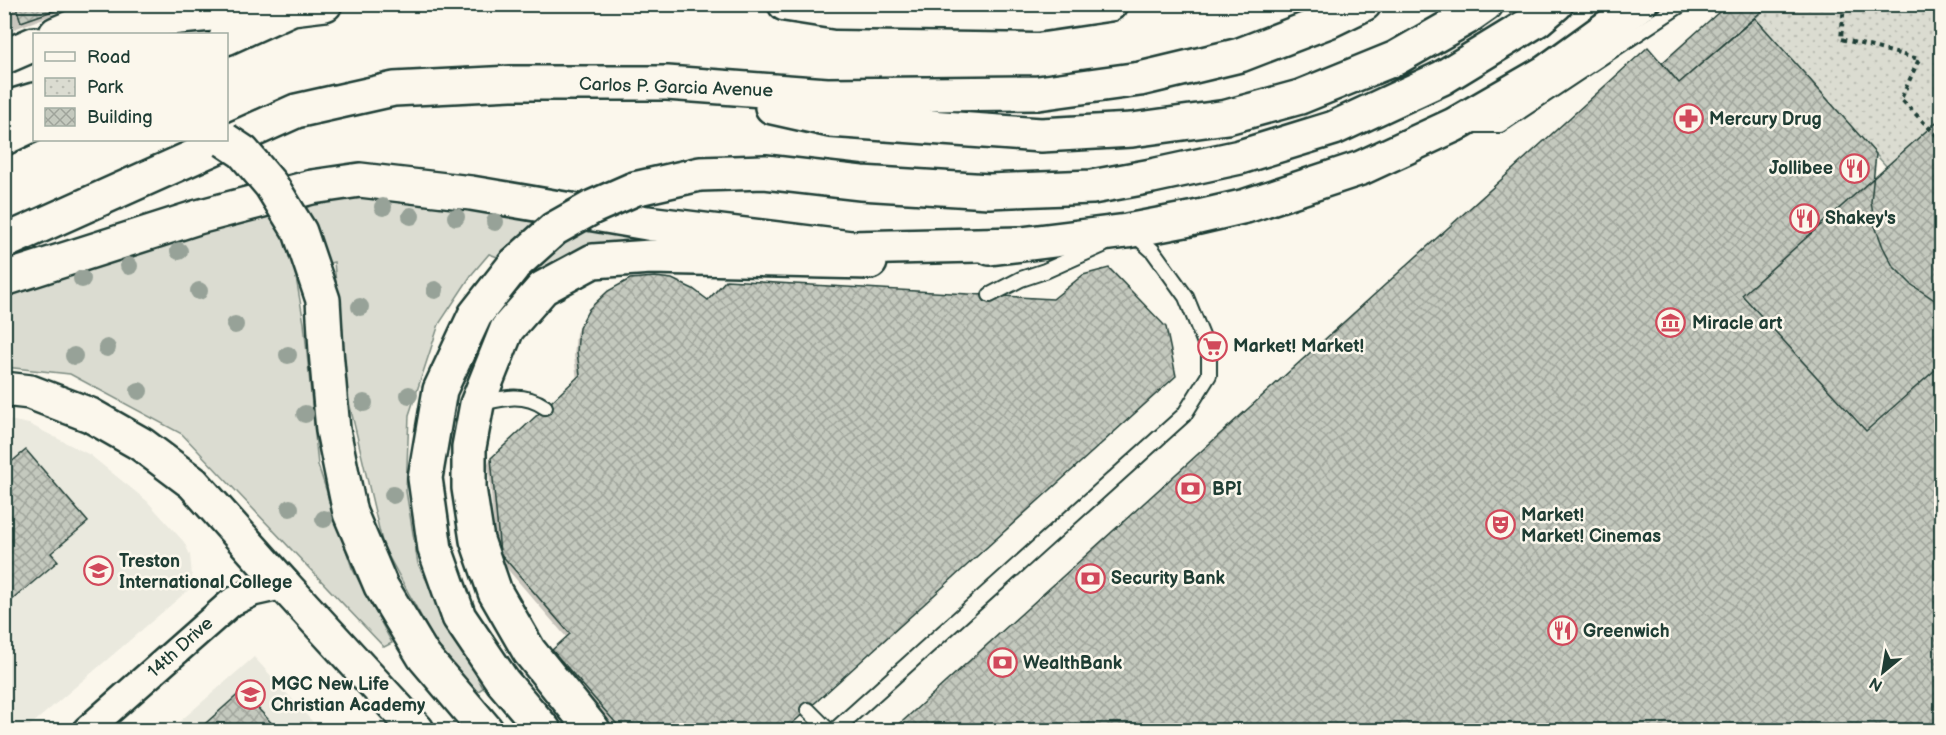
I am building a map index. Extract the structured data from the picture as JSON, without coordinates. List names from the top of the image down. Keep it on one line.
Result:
{"streets":{"main road":["Carlos P. Garcia Avenue"],"street":["14th Drive"]},"places":{"pharmacy":["Mercury Drug"],"restaurant":["Jollibee","Shakey's","Greenwich"],"museum":["Miracle art"],"supermarket":["Market! Market!"],"bank":["BPI","Security Bank","WealthBank"],"theatre":["Market! Market! Cinemas"],"school or university":["Treston International College","MGC New Life Christian Academy"]},"legend":["Road","Park","Building"],"north":"bottom left"}
